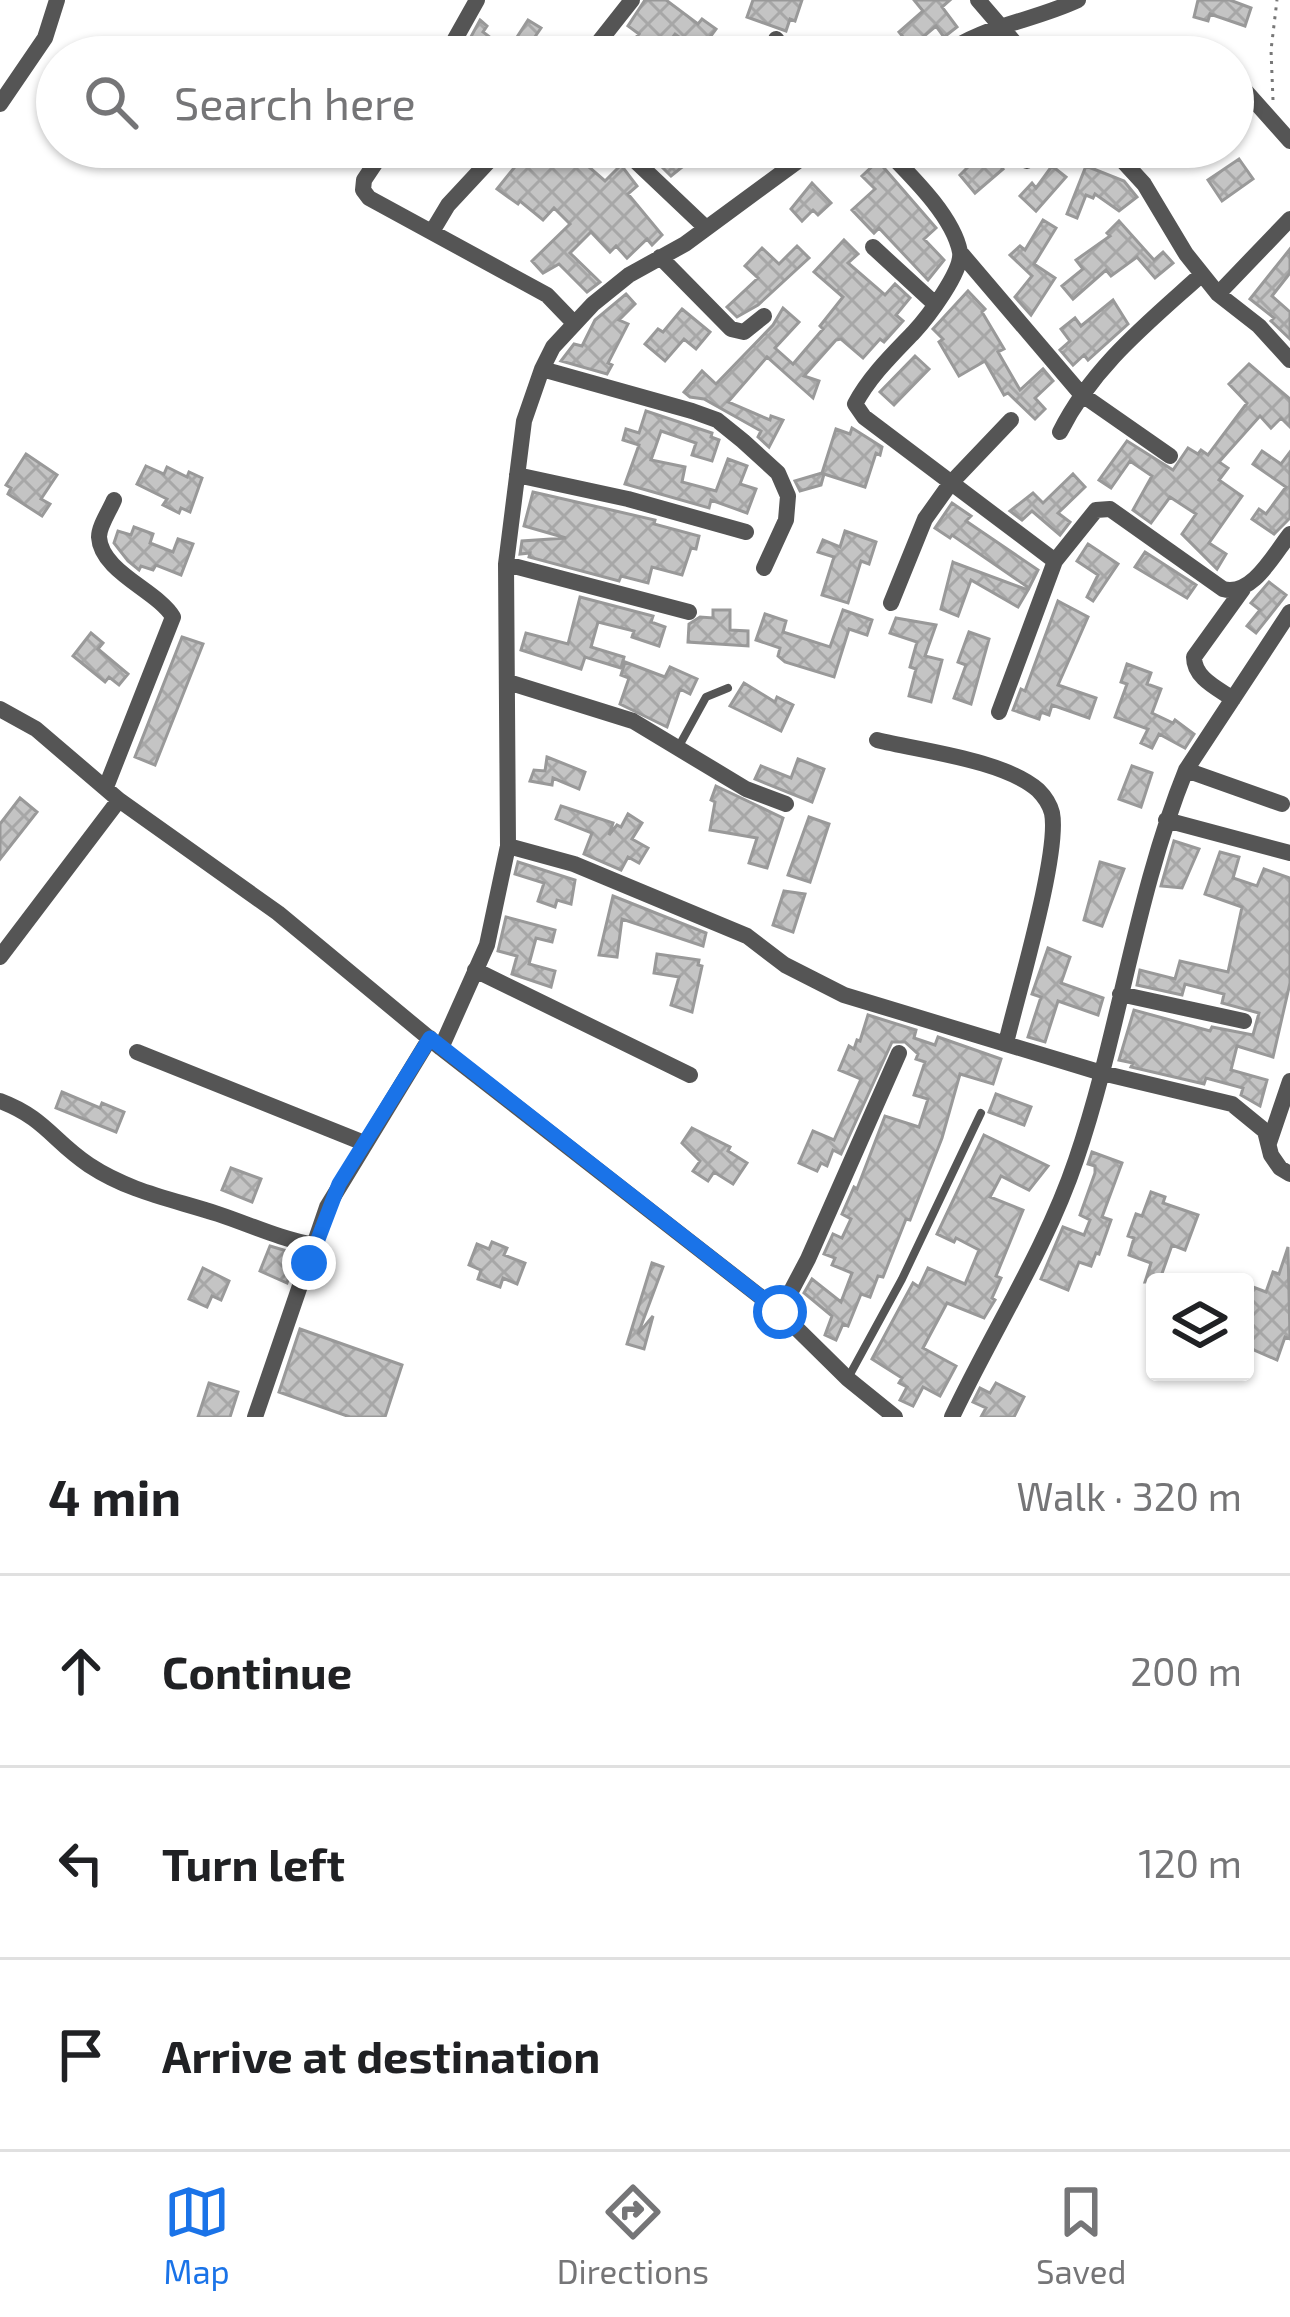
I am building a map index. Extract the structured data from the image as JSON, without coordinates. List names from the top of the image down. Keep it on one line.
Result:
{"page":{"search":"Search here","heading":["4 min","Walk · 320 m"],"list":[["Continue","200 m"],["Turn left","120 m"],"Arrive at destination"],"nav":["Map","Directions","Saved"]}}
